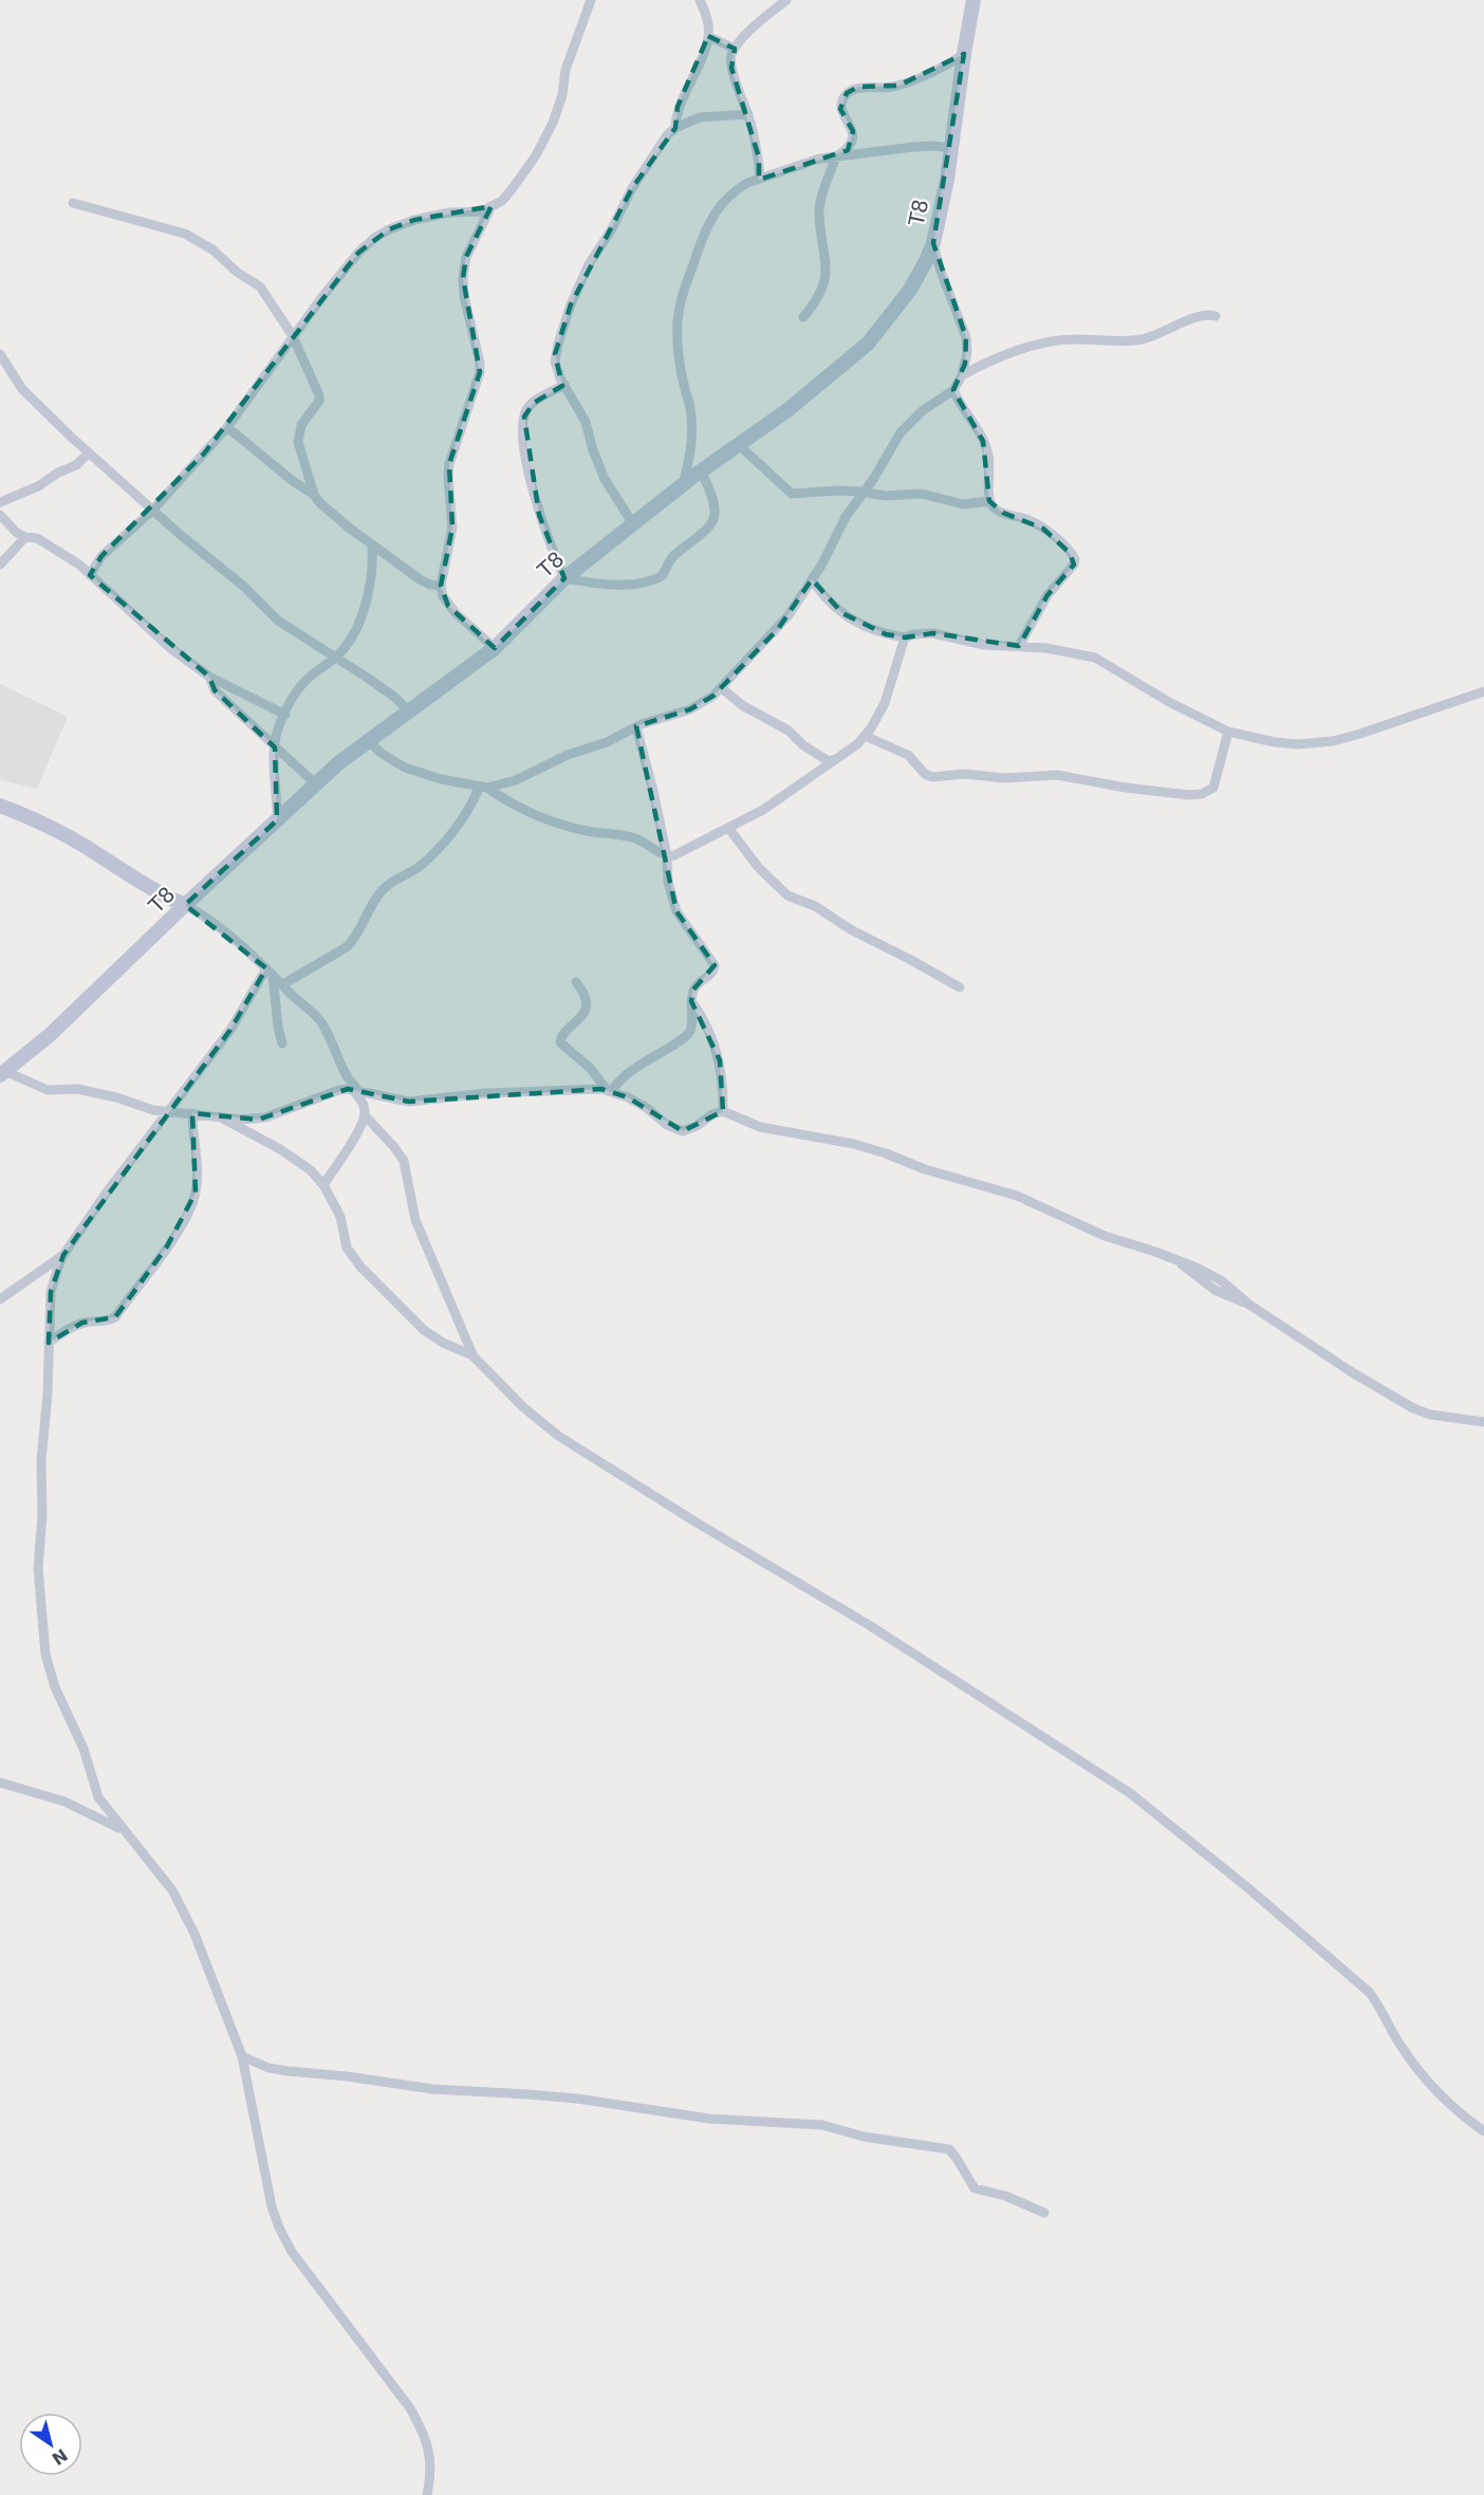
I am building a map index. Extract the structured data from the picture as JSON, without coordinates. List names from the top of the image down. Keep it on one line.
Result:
{"streets":{"street":["T8"]},"north":"bottom right"}
